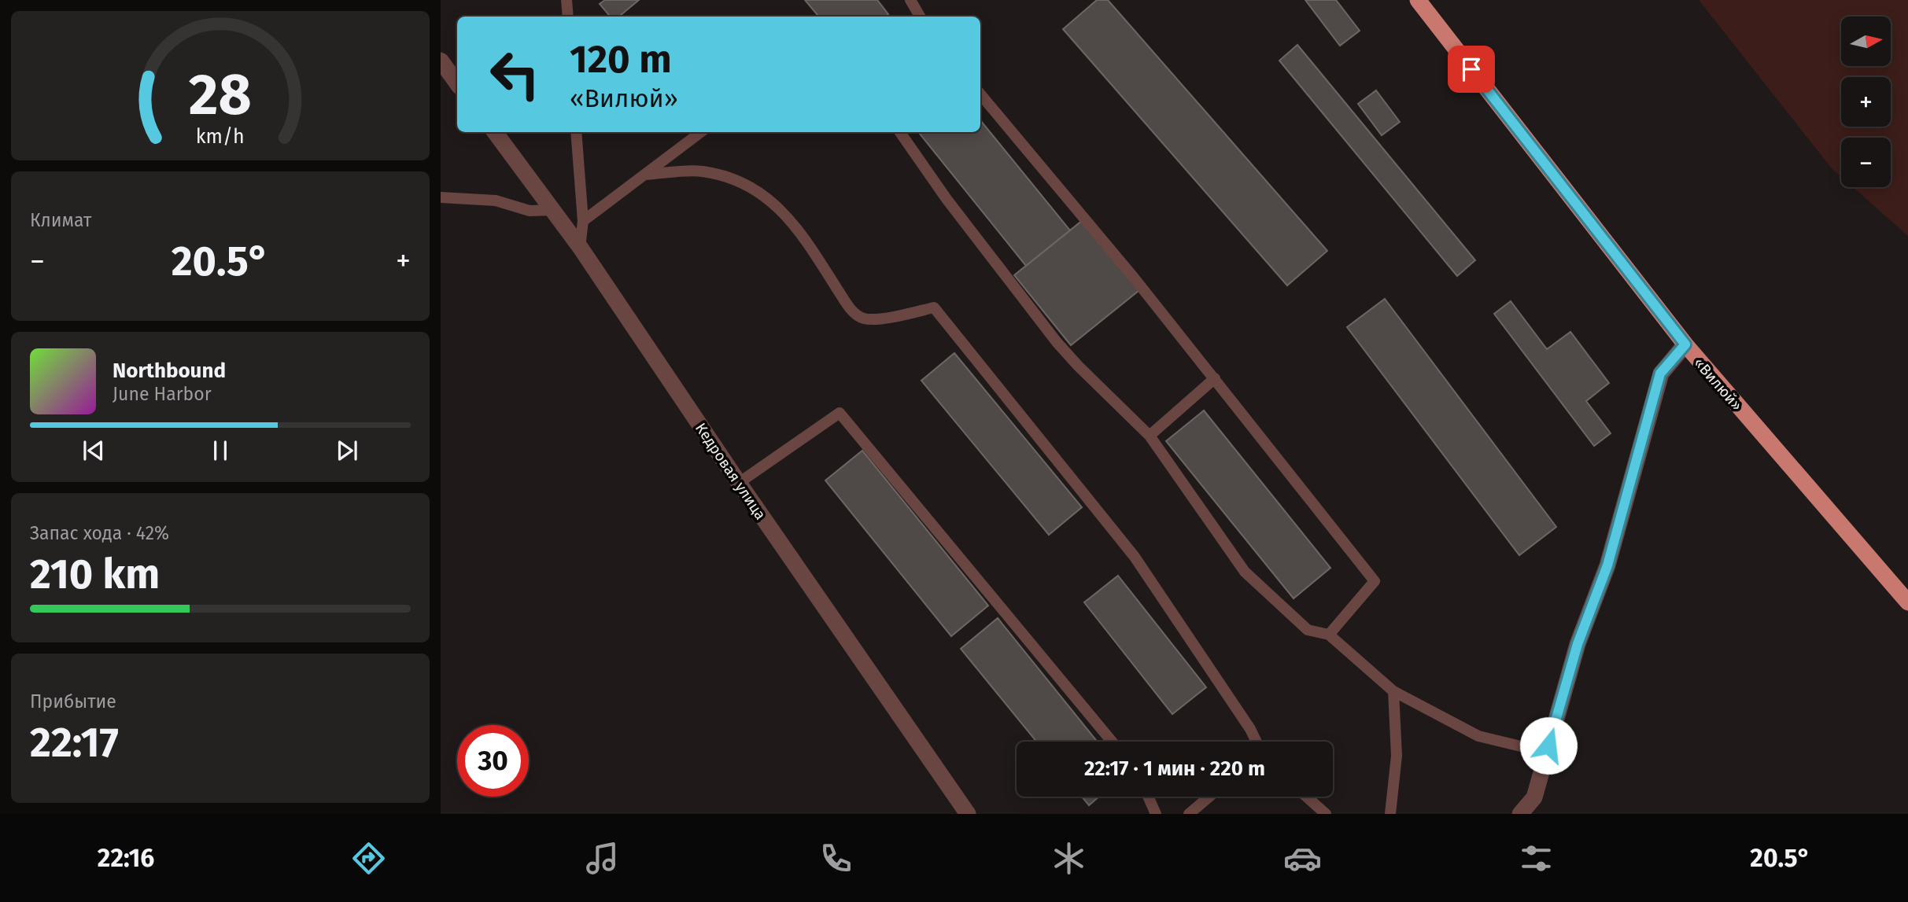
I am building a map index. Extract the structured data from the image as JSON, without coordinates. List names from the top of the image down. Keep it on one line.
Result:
{"streets":{"highway":["«Вилюй»"],"street":["Кедровая улица"]},"north":"right","page":{"map_buttons":["+","−"],"turn":["120 m","«Вилюй»"],"tile":["Климат",["Запас хода · 42%","210 km"],["Прибытие","22:17"]],"heat":["−","20.5°","+"],"song":["Northbound","June Harbor"],"limit":"30","trip":"22:17 · 1 мин · 220 m","tabs":["22:16","20.5°"],"gauge":["28","km/h"]}}
